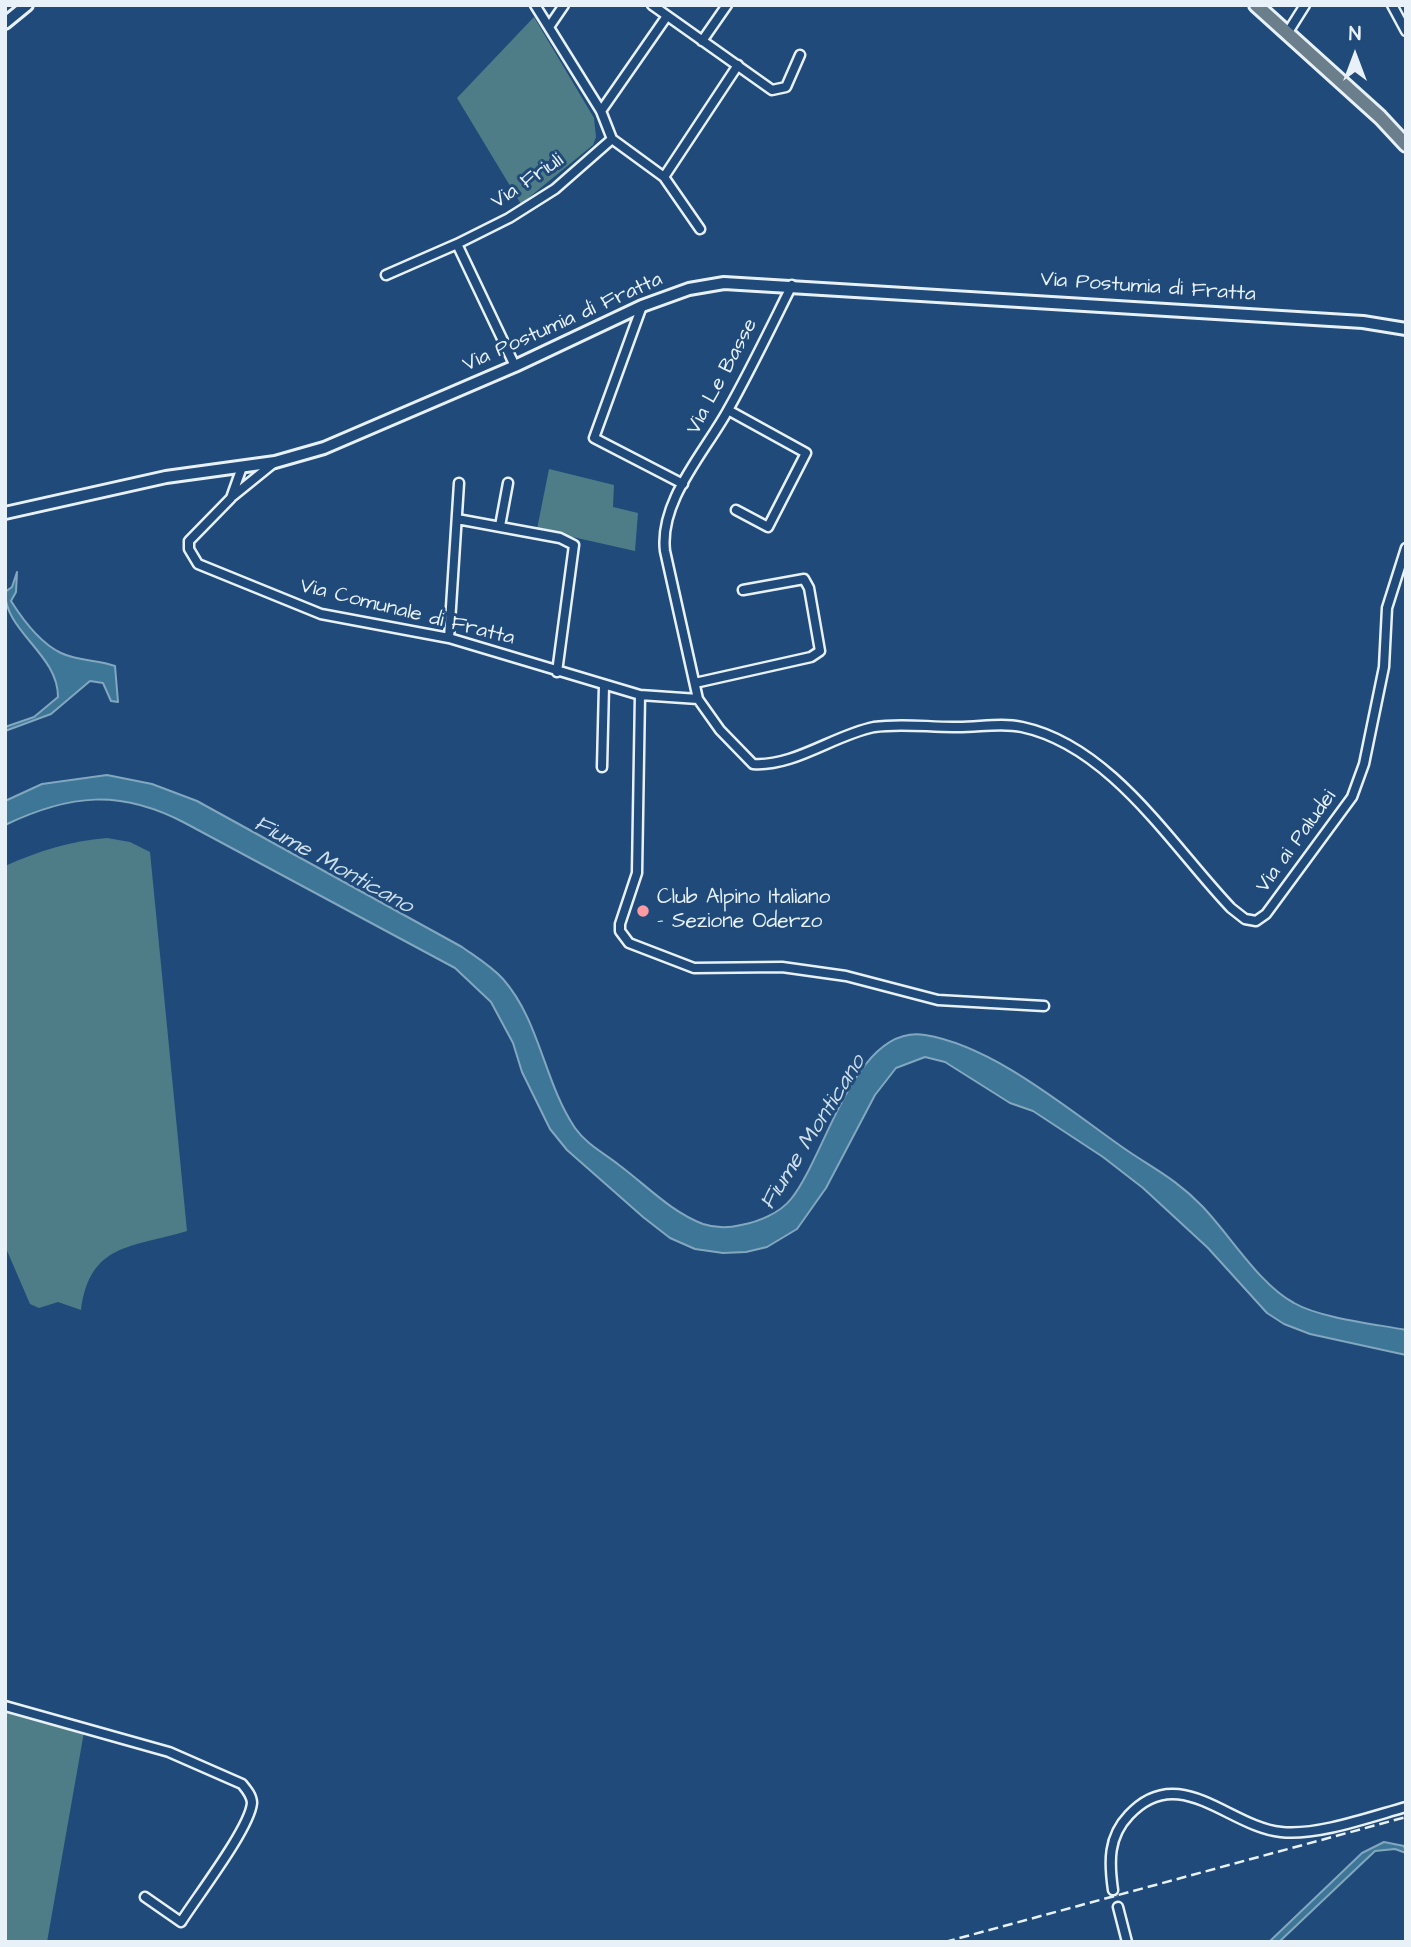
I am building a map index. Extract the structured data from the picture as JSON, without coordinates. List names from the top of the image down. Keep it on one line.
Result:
{"streets":{"main road":["Via Postumia di Fratta"],"street":["Via Friuli","Via Le Basse","Via Comunale di Fratta","Via ai Paludei"]},"crossings":[["Via Postumia di Fratta","Via Le Basse"],["Via Postumia di Fratta","Via Comunale di Fratta"],["Via Le Basse","Via ai Paludei"]],"water":["Fiume Monticano"],"places":["Club Alpino Italiano - Sezione Oderzo"],"north":"top"}
